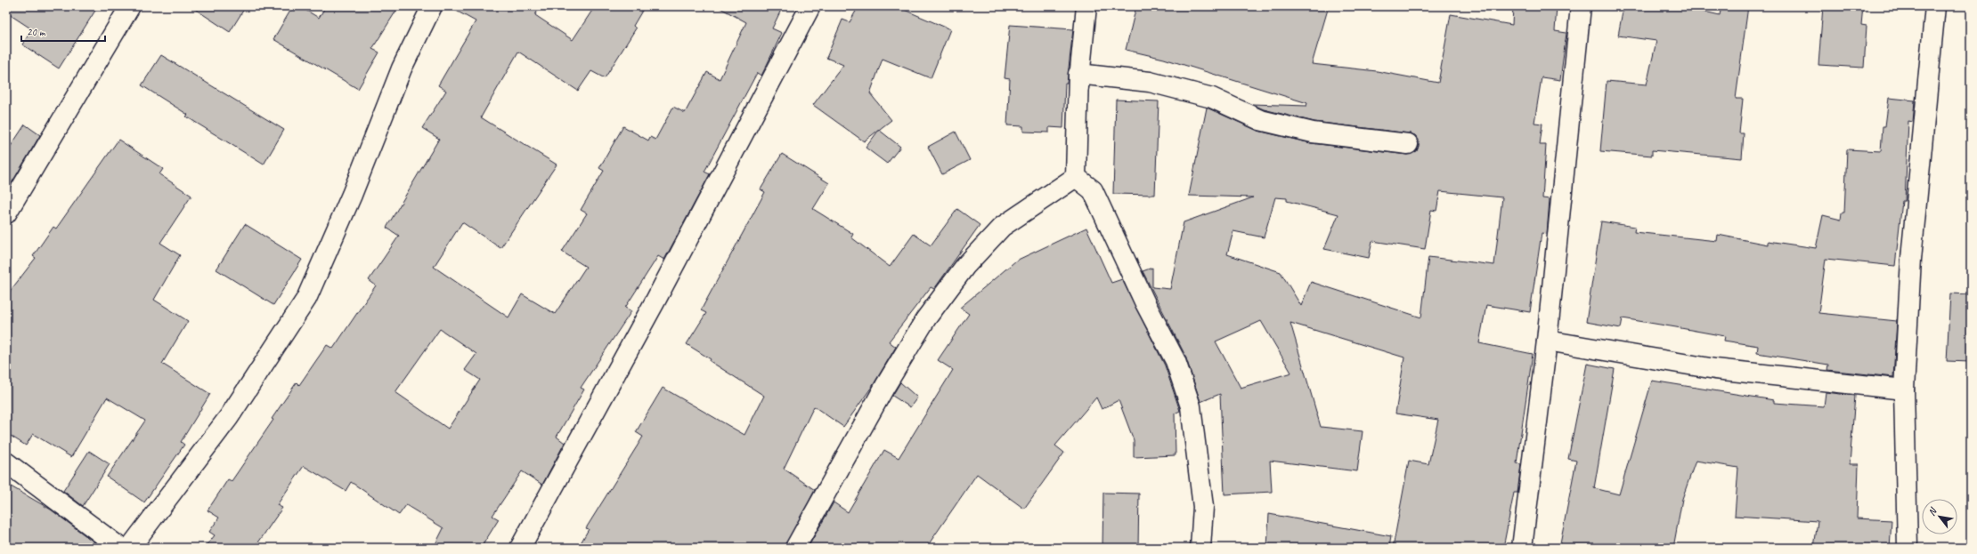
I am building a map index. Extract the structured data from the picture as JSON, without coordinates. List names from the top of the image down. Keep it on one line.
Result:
{"scale_bar":"20 m","north":"top left"}
